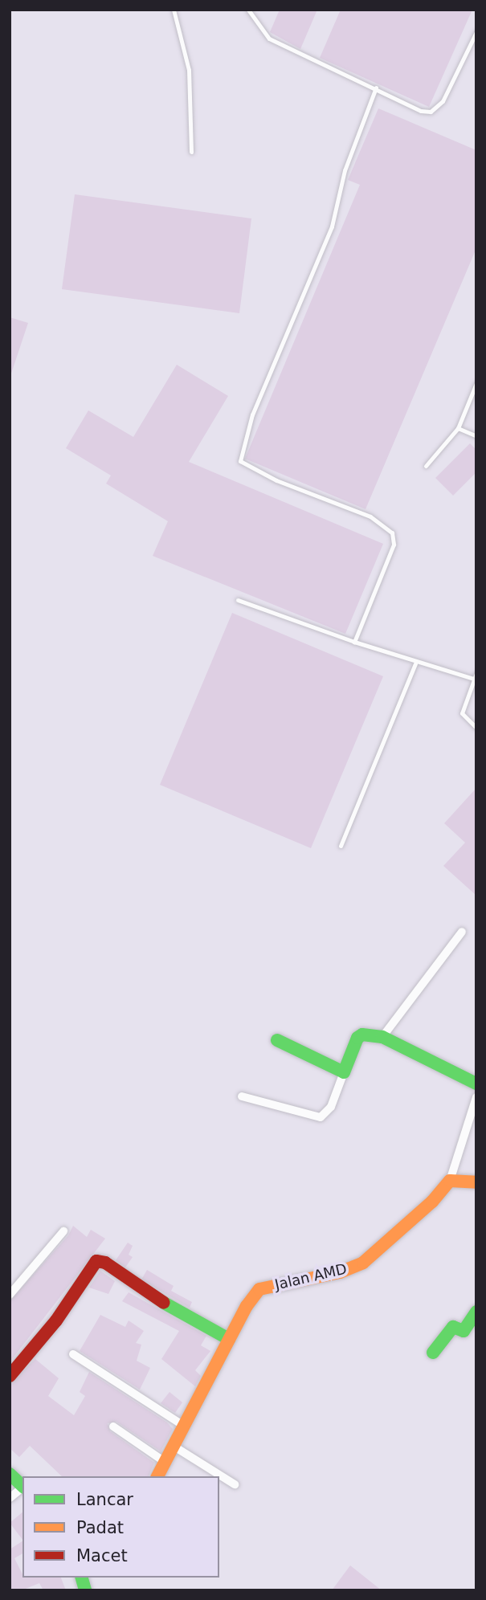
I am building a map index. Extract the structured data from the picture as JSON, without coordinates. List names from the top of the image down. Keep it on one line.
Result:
{"streets":{"street":["Jalan AMD"]},"legend":["Lancar","Padat","Macet"]}
